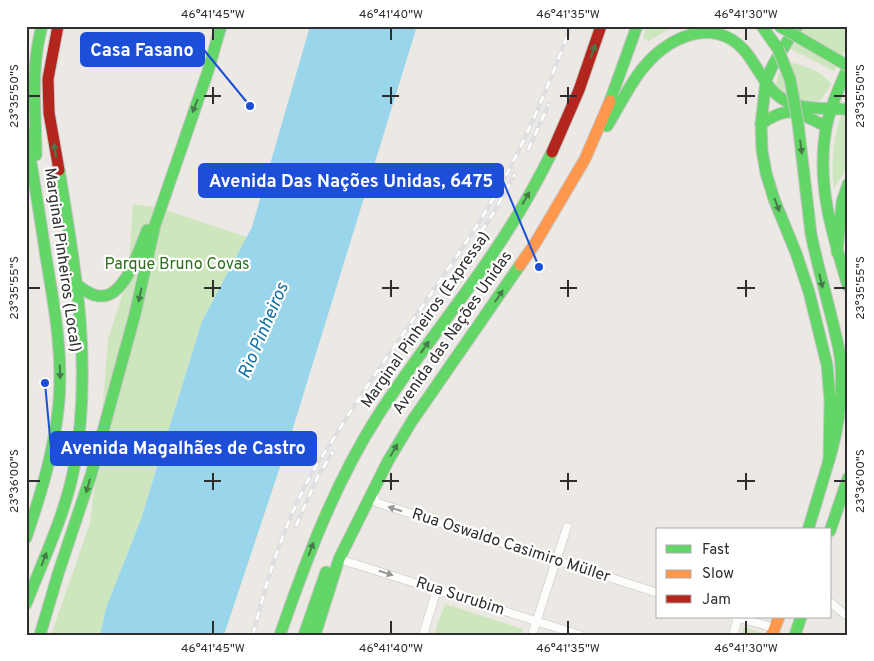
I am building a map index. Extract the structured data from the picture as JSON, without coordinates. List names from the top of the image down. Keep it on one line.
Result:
{"streets":{"main road":["Marginal Pinheiros (Local)","Marginal Pinheiros (Expressa)","Avenida das Nações Unidas"],"street":["Rua Oswaldo Casimiro Müller","Rua Surubim"]},"crossings":[["Avenida das Nações Unidas","Rua Oswaldo Casimiro Müller"],["Avenida das Nações Unidas","Rua Surubim"]],"one_way":["Marginal Pinheiros (Expressa)","Avenida das Nações Unidas","Rua Oswaldo Casimiro Müller","Rua Surubim"],"water":["Rio Pinheiros"],"parks":["Parque Bruno Covas"],"places":["Casa Fasano","Avenida Das Nações Unidas, 6475","Avenida Magalhães de Castro"],"legend":["Fast","Slow","Jam"],"coordinates":["46°41'45\"W","46°41'40\"W","46°41'35\"W","46°41'30\"W","23°35'50\"S","23°35'55\"S","23°36'00\"S"]}
